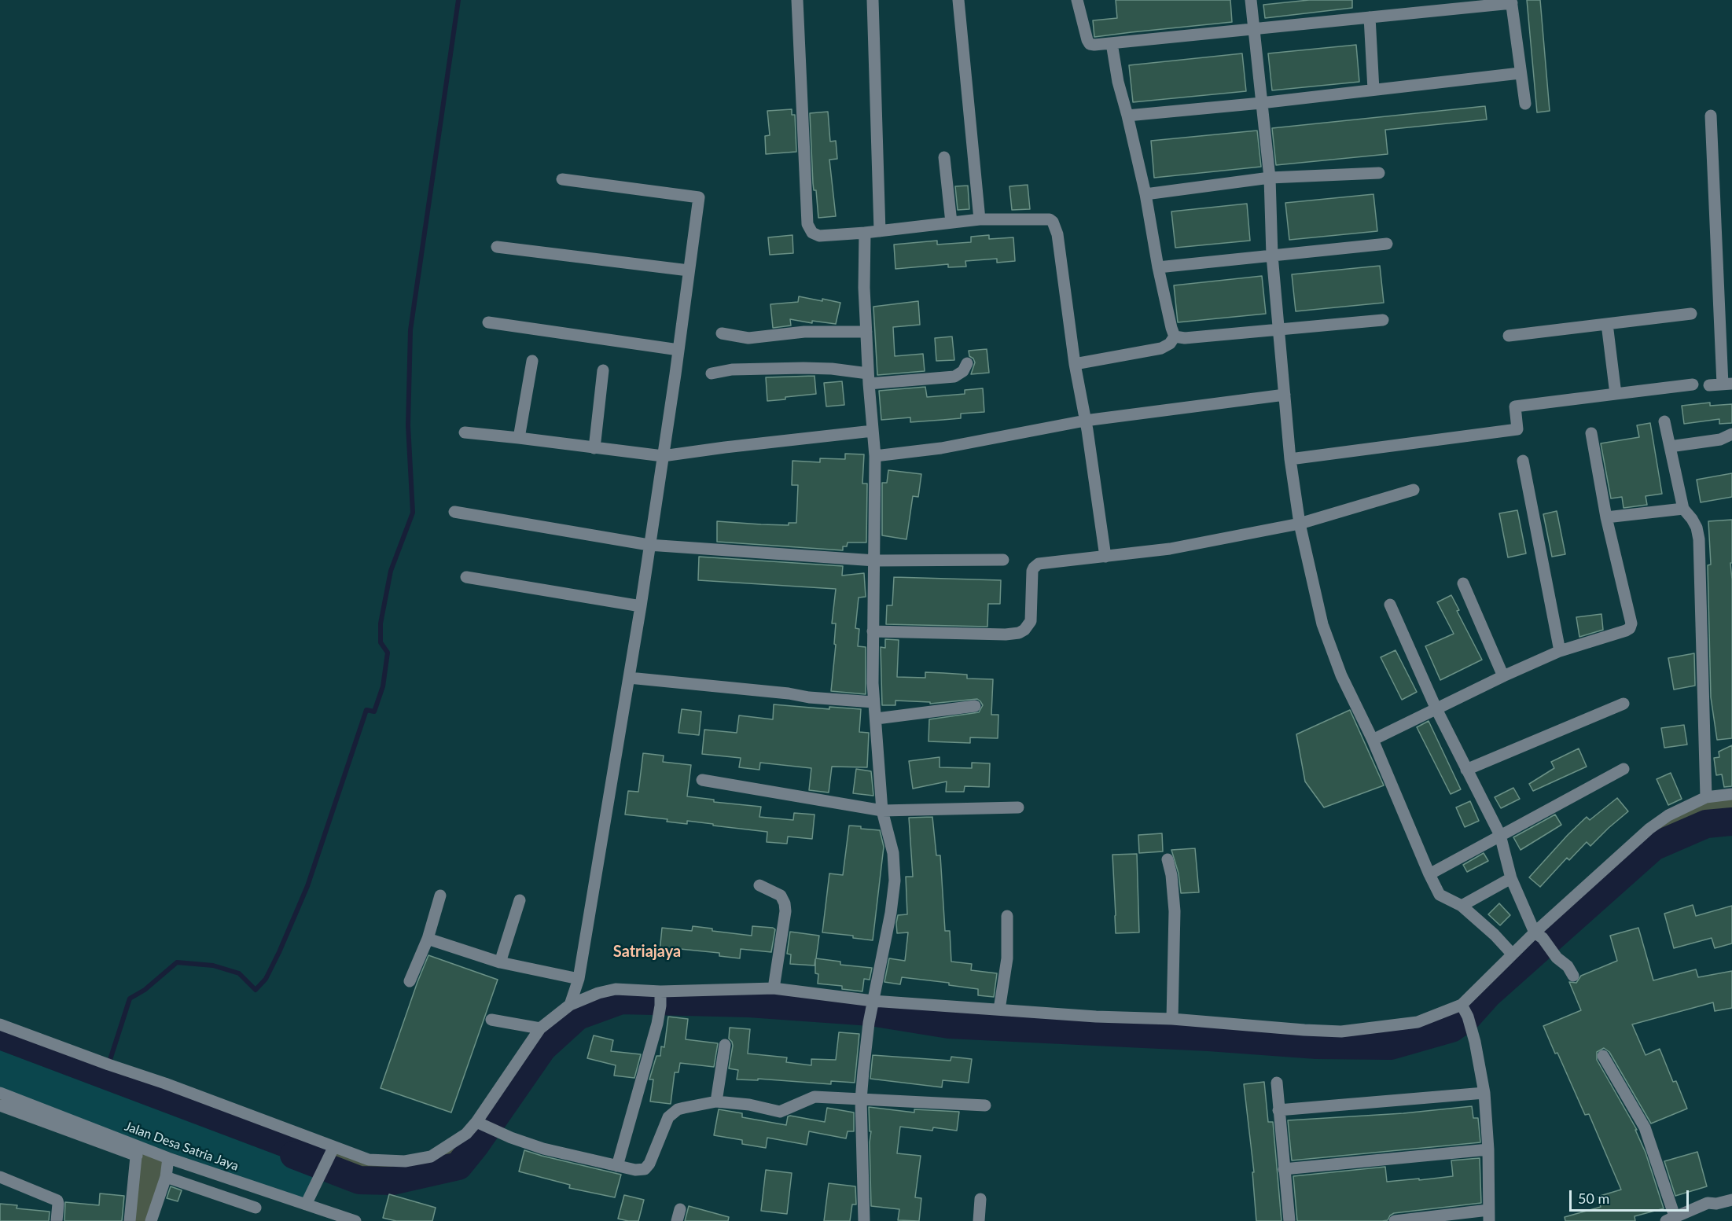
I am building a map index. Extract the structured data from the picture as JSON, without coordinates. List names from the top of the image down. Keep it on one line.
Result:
{"streets":{"street":["Jalan Desa Satria Jaya"]},"districts":["Satriajaya"],"scale_bar":"50 m"}
